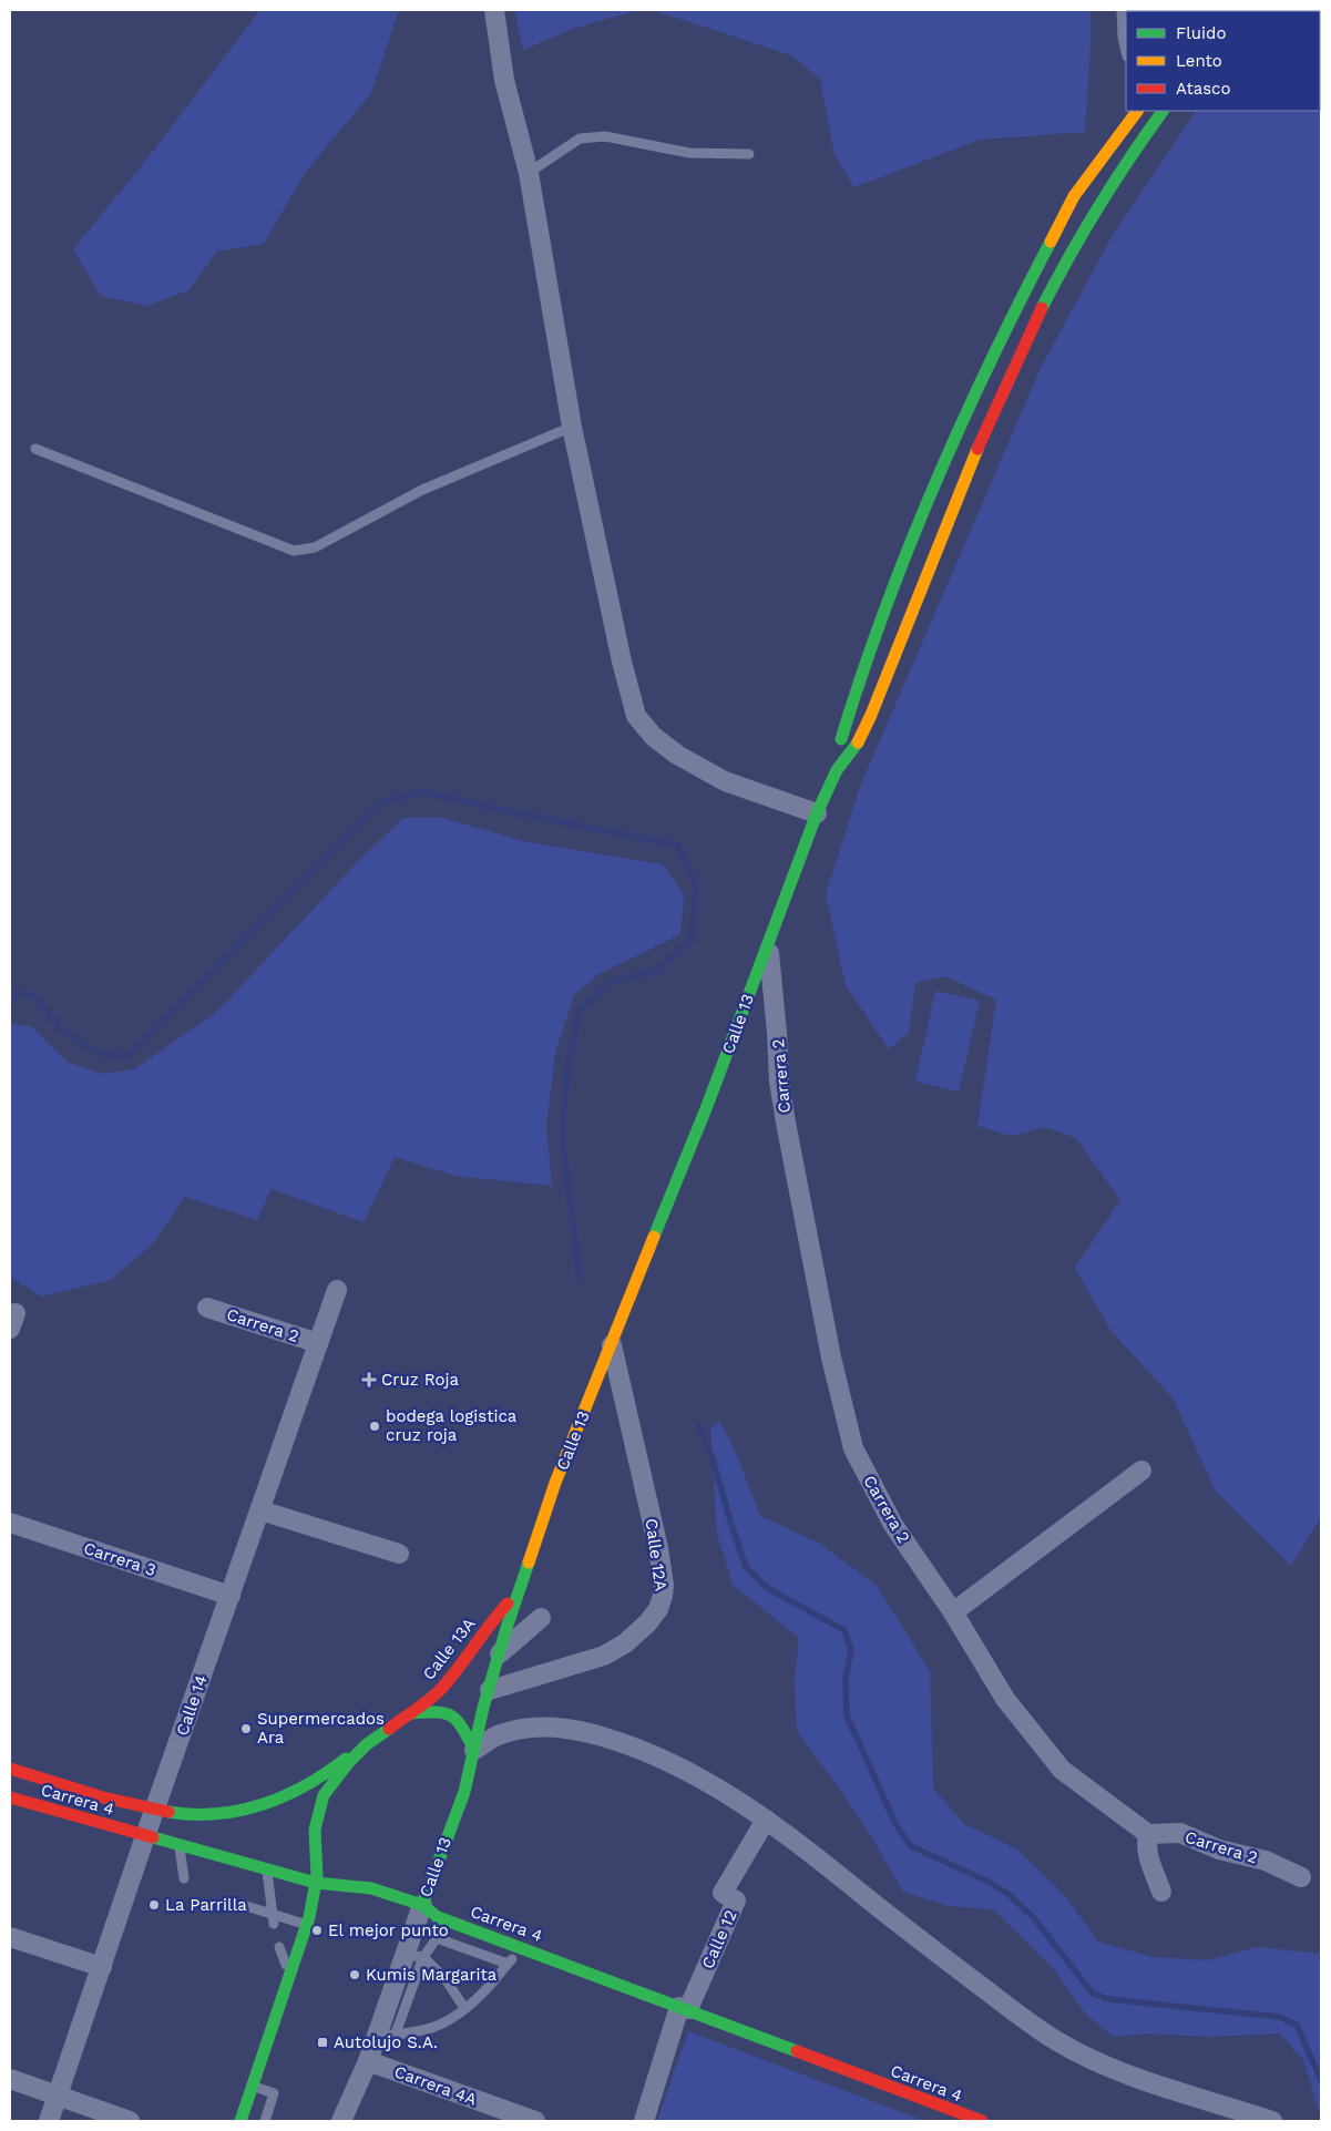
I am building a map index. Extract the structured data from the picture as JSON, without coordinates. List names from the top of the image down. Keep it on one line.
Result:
{"streets":{"main road":["Calle 13","Calle 13A","Carrera 4"],"street":["Carrera 2","Calle 12A","Carrera 3","Calle 14","Calle 12","Carrera 4A"]},"crossings":[["Calle 13","Carrera 2"],["Calle 13","Calle 12A"],["Calle 13","Calle 13A"],["Calle 13","Carrera 4"],["Calle 13","Carrera 4A"],["Carrera 2","Calle 14"],["Carrera 3","Calle 14"],["Calle 13A","Carrera 4"],["Calle 14","Carrera 4"],["Carrera 4","Calle 12"]],"places":{"health":["Cruz Roja"],"other":["bodega logistica cruz roja","Supermercados Ara","La Parrilla","El mejor punto","Kumis Margarita"],"transit":["Autolujo S.A."]},"legend":["Fluido","Lento","Atasco"]}
